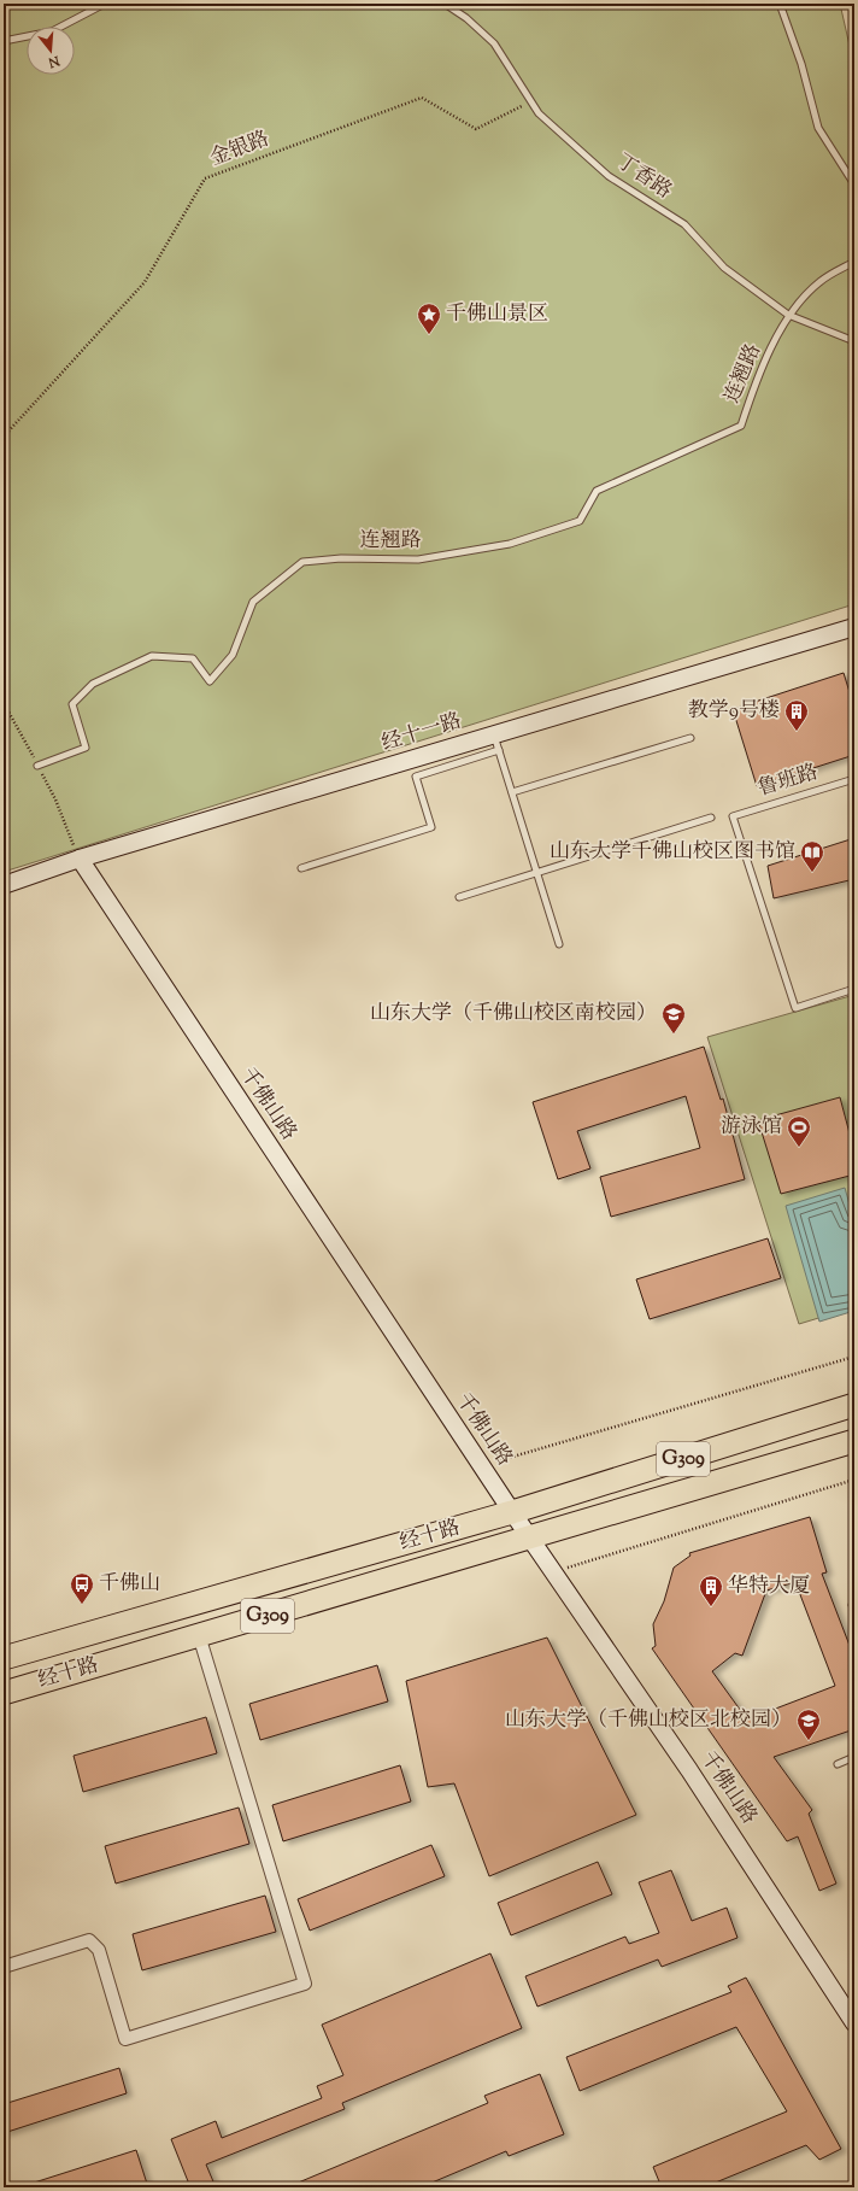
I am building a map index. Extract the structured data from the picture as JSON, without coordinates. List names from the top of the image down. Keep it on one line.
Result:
{"streets":{"highway":["G309","经十路"],"main road":["经十一路","千佛山路"],"lane":["丁香路","连翘路","鲁班路"],"path":["金银路"]},"crossings":[["金银路","丁香路"],["丁香路","连翘路"],["经十一路","千佛山路"],["千佛山路","经十路"]],"places":{"place":["千佛山景区"],"building":["教学9号楼","华特大厦"],"library":["山东大学千佛山校区图书馆"],"school or university":["山东大学（千佛山校区南校园）","山东大学（千佛山校区北校园）"],"sports":["游泳馆"],"bus stop":["千佛山"]},"north":"bottom"}
